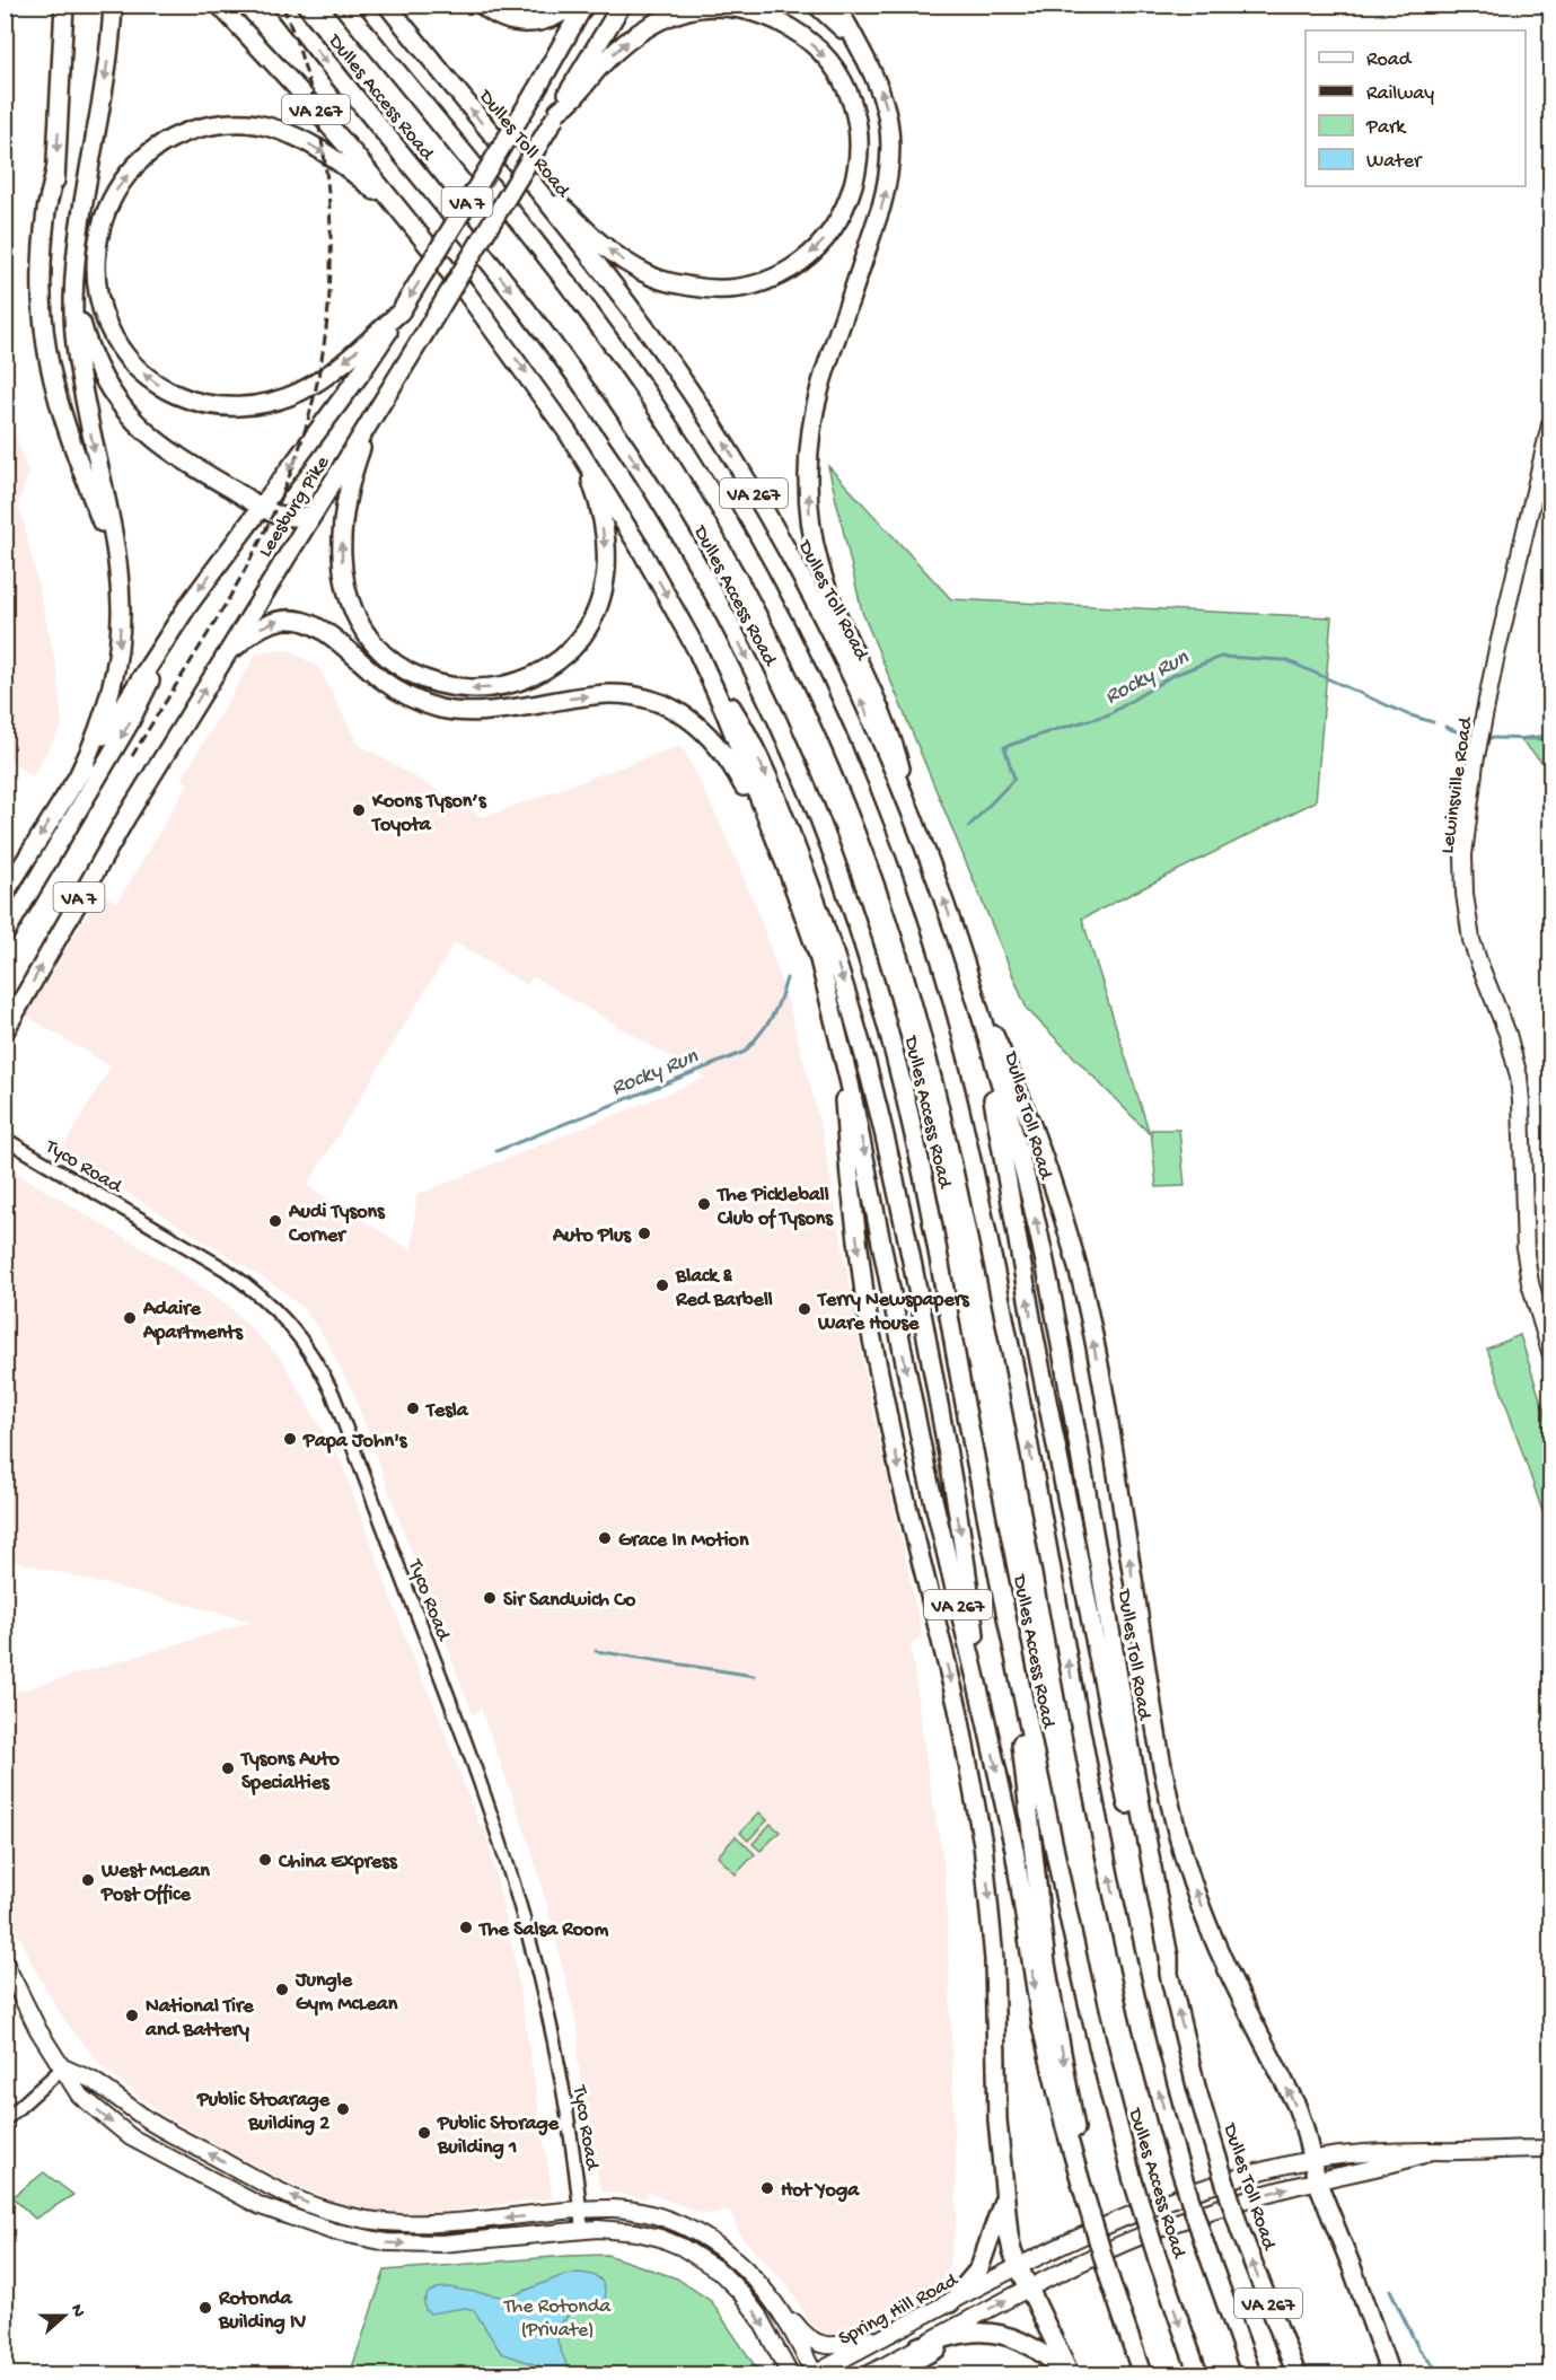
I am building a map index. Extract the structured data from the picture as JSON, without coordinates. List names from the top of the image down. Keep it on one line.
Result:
{"streets":{"highway":["Dulles Access Road","VA 267","Dulles Toll Road","VA 7","Leesburg Pike"],"main road":["Lewinsville Road","Spring Hill Road"],"street":["Tyco Road"]},"crossings":[["Tyco Road","Spring Hill Road"]],"water":["Rocky Run"],"parks":["The Rotonda (Private)"],"places":["Koons Tyson’s Toyota","The Pickleball Club of Tysons","Audi Tysons Corner","Auto Plus","Black & Red Barbell","Terry Newspapers Ware House","Adaire Apartments","Tesla","Papa John's","Grace In Motion","Sir Sandwich Co","Tysons Auto Specialties","China Express","West McLean Post Office","The Salsa Room","Jungle Gym McLean","National Tire and Battery","Public Stoarage Building 2","Public Storage Building 1","Hot Yoga","Rotonda Building IV"],"legend":["Road","Railway","Park","Water"],"north":"right"}
